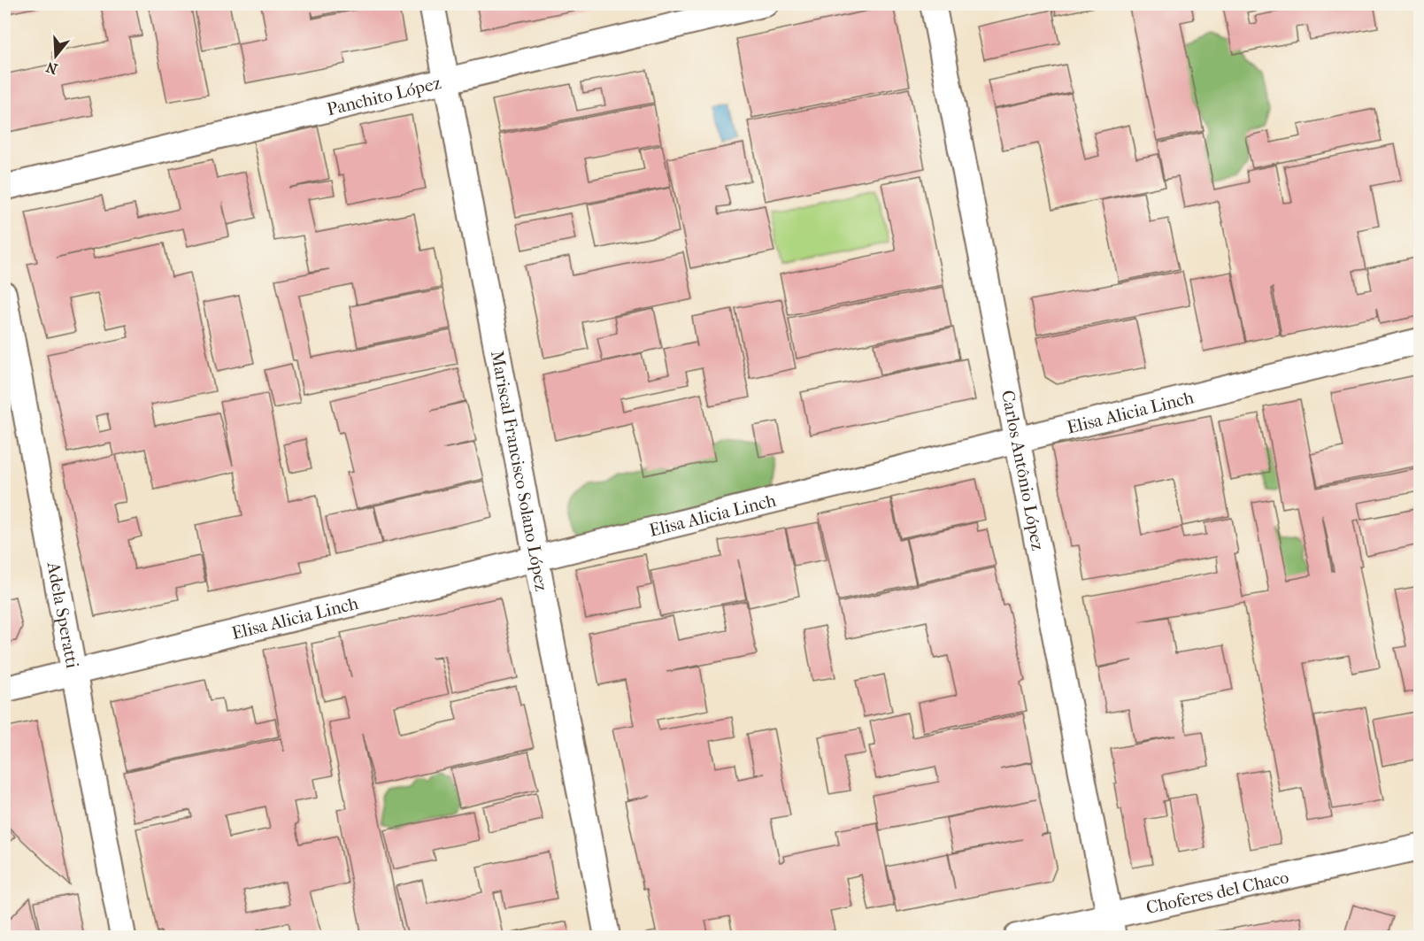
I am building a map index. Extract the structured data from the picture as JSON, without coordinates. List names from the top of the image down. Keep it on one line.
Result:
{"streets":{"street":["Panchito López","Elisa Alicia Linch","Mariscal Francisco Solano López","Carlos Antônio López","Adela Speratti","Choferes del Chaco"]},"crossings":[["Panchito López","Mariscal Francisco Solano López"],["Elisa Alicia Linch","Mariscal Francisco Solano López"],["Elisa Alicia Linch","Carlos Antônio López"],["Elisa Alicia Linch","Adela Speratti"],["Carlos Antônio López","Choferes del Chaco"]],"north":"bottom"}
